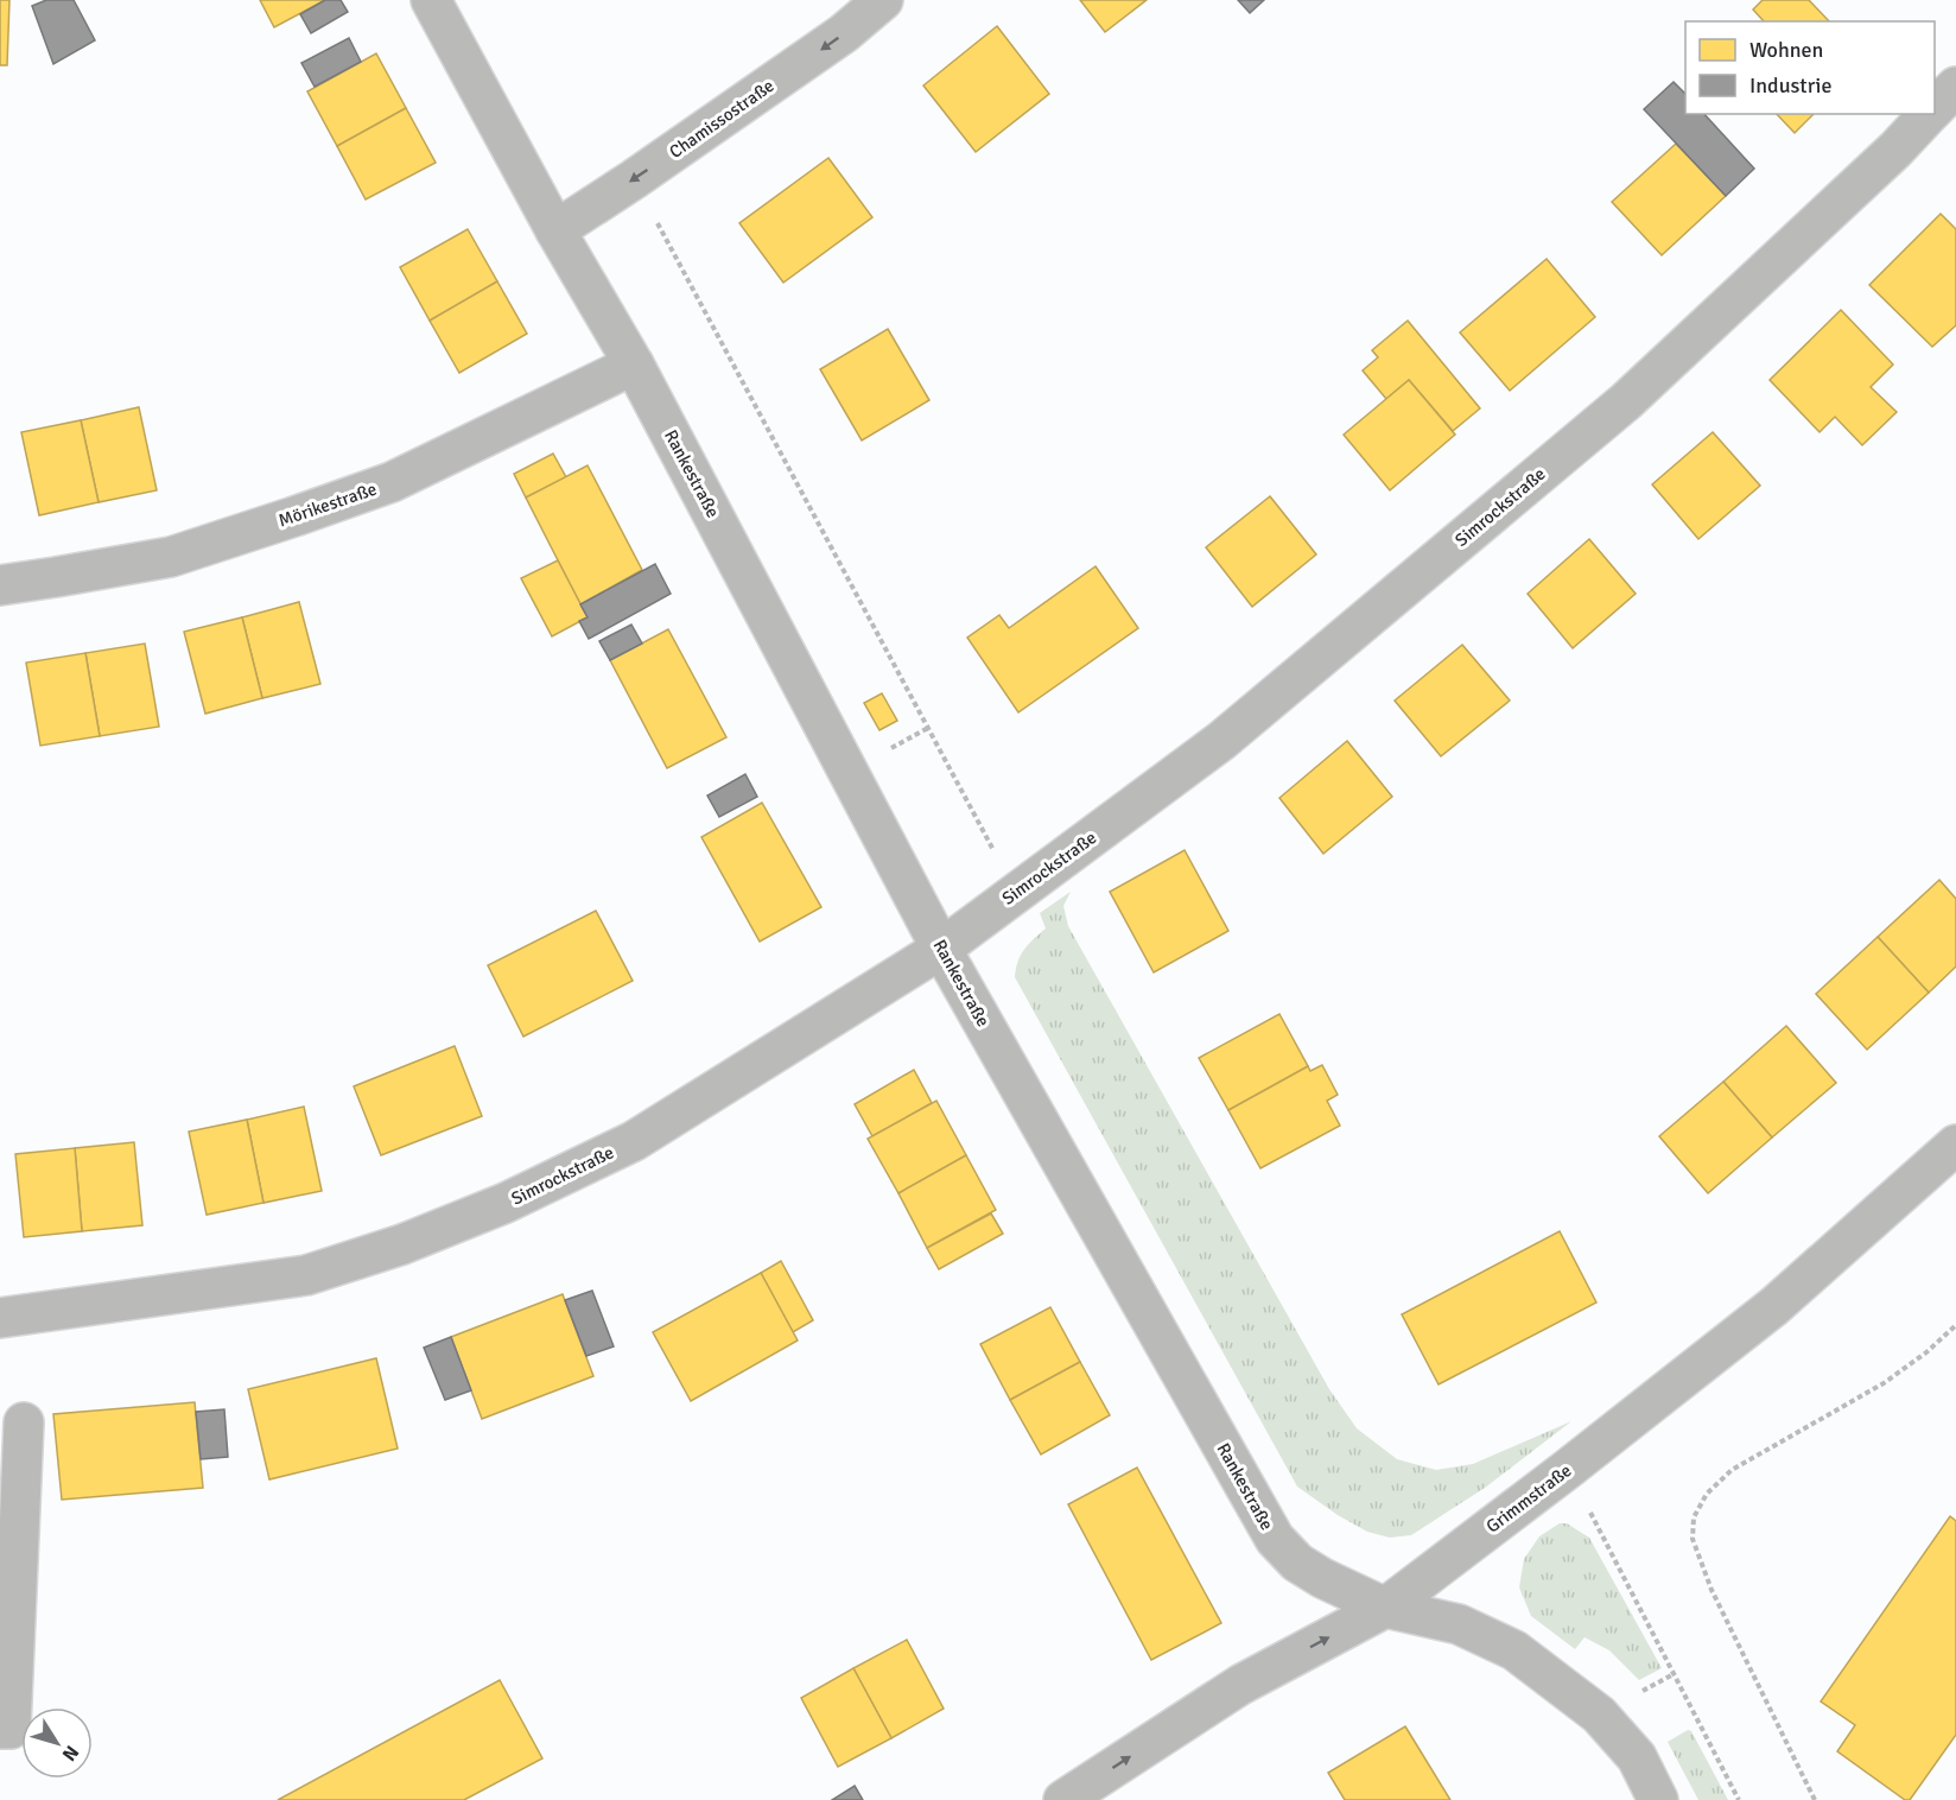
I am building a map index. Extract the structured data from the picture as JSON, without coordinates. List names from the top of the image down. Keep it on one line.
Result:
{"streets":{"street":["Chamissostraße","Rankestraße","Mörikestraße","Simrockstraße","Grimmstraße"]},"crossings":[["Chamissostraße","Rankestraße"],["Rankestraße","Mörikestraße"],["Rankestraße","Simrockstraße"],["Rankestraße","Grimmstraße"]],"one_way":["Chamissostraße"],"legend":["Wohnen","Industrie"],"north":"bottom right"}
